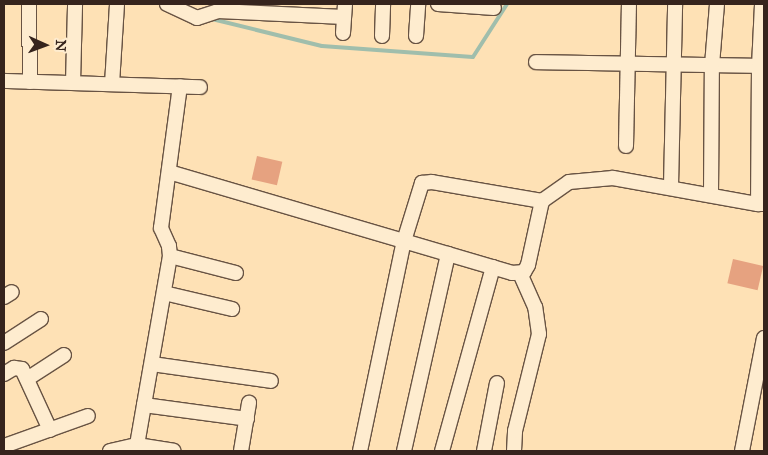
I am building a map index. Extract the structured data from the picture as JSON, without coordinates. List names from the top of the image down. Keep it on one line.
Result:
{"north":"right"}
